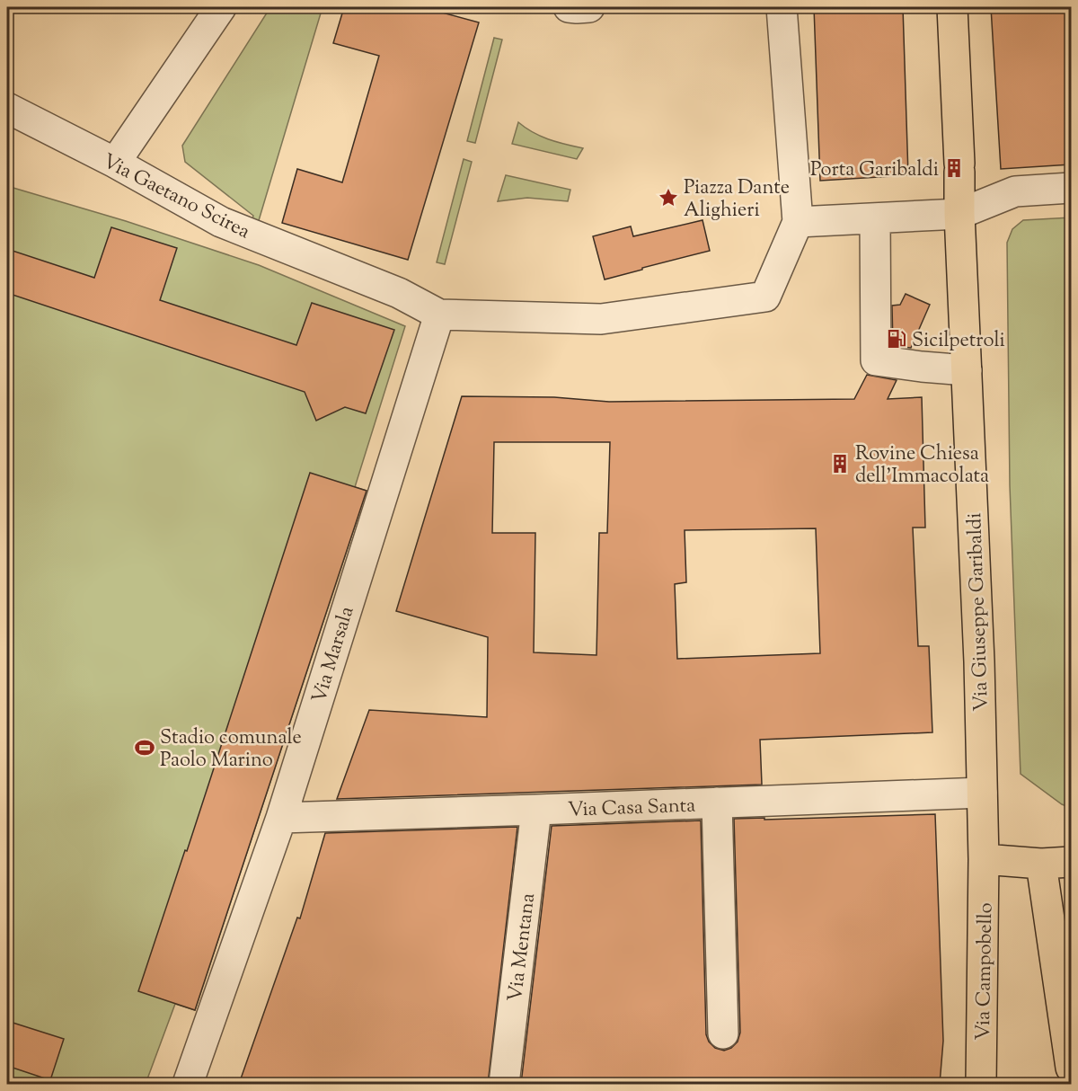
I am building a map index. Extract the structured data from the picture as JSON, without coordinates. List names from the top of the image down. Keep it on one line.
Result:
{"streets":{"main road":["Via Giuseppe Garibaldi","Via Campobello"],"street":["Via Gaetano Scirea","Via Marsala","Via Casa Santa","Via Mentana"]},"crossings":[["Via Gaetano Scirea","Via Marsala"],["Via Giuseppe Garibaldi","Via Casa Santa"],["Via Giuseppe Garibaldi","Via Campobello"],["Via Marsala","Via Casa Santa"],["Via Casa Santa","Via Mentana"]],"places":{"building":["Porta Garibaldi","Rovine Chiesa dell'Immacolata"],"place":["Piazza Dante Alighieri"],"fuel station":["Sicilpetroli"],"sports":["Stadio comunale Paolo Marino"]}}
